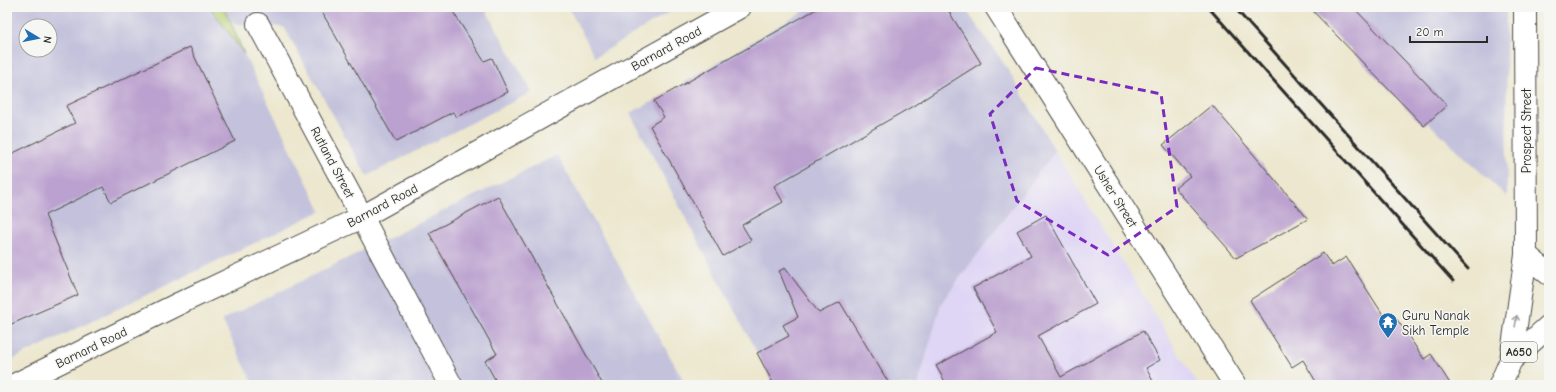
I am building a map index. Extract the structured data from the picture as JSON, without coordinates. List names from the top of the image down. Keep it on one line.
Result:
{"streets":{"street":["Barnard Road","Prospect Street","Rutland Street","Usher Street","A650"]},"crossings":[["Barnard Road","Rutland Street"],["Prospect Street","A650"]],"places":{"temple":["Guru Nanak Sikh Temple"]},"scale_bar":"20 m","north":"right"}
